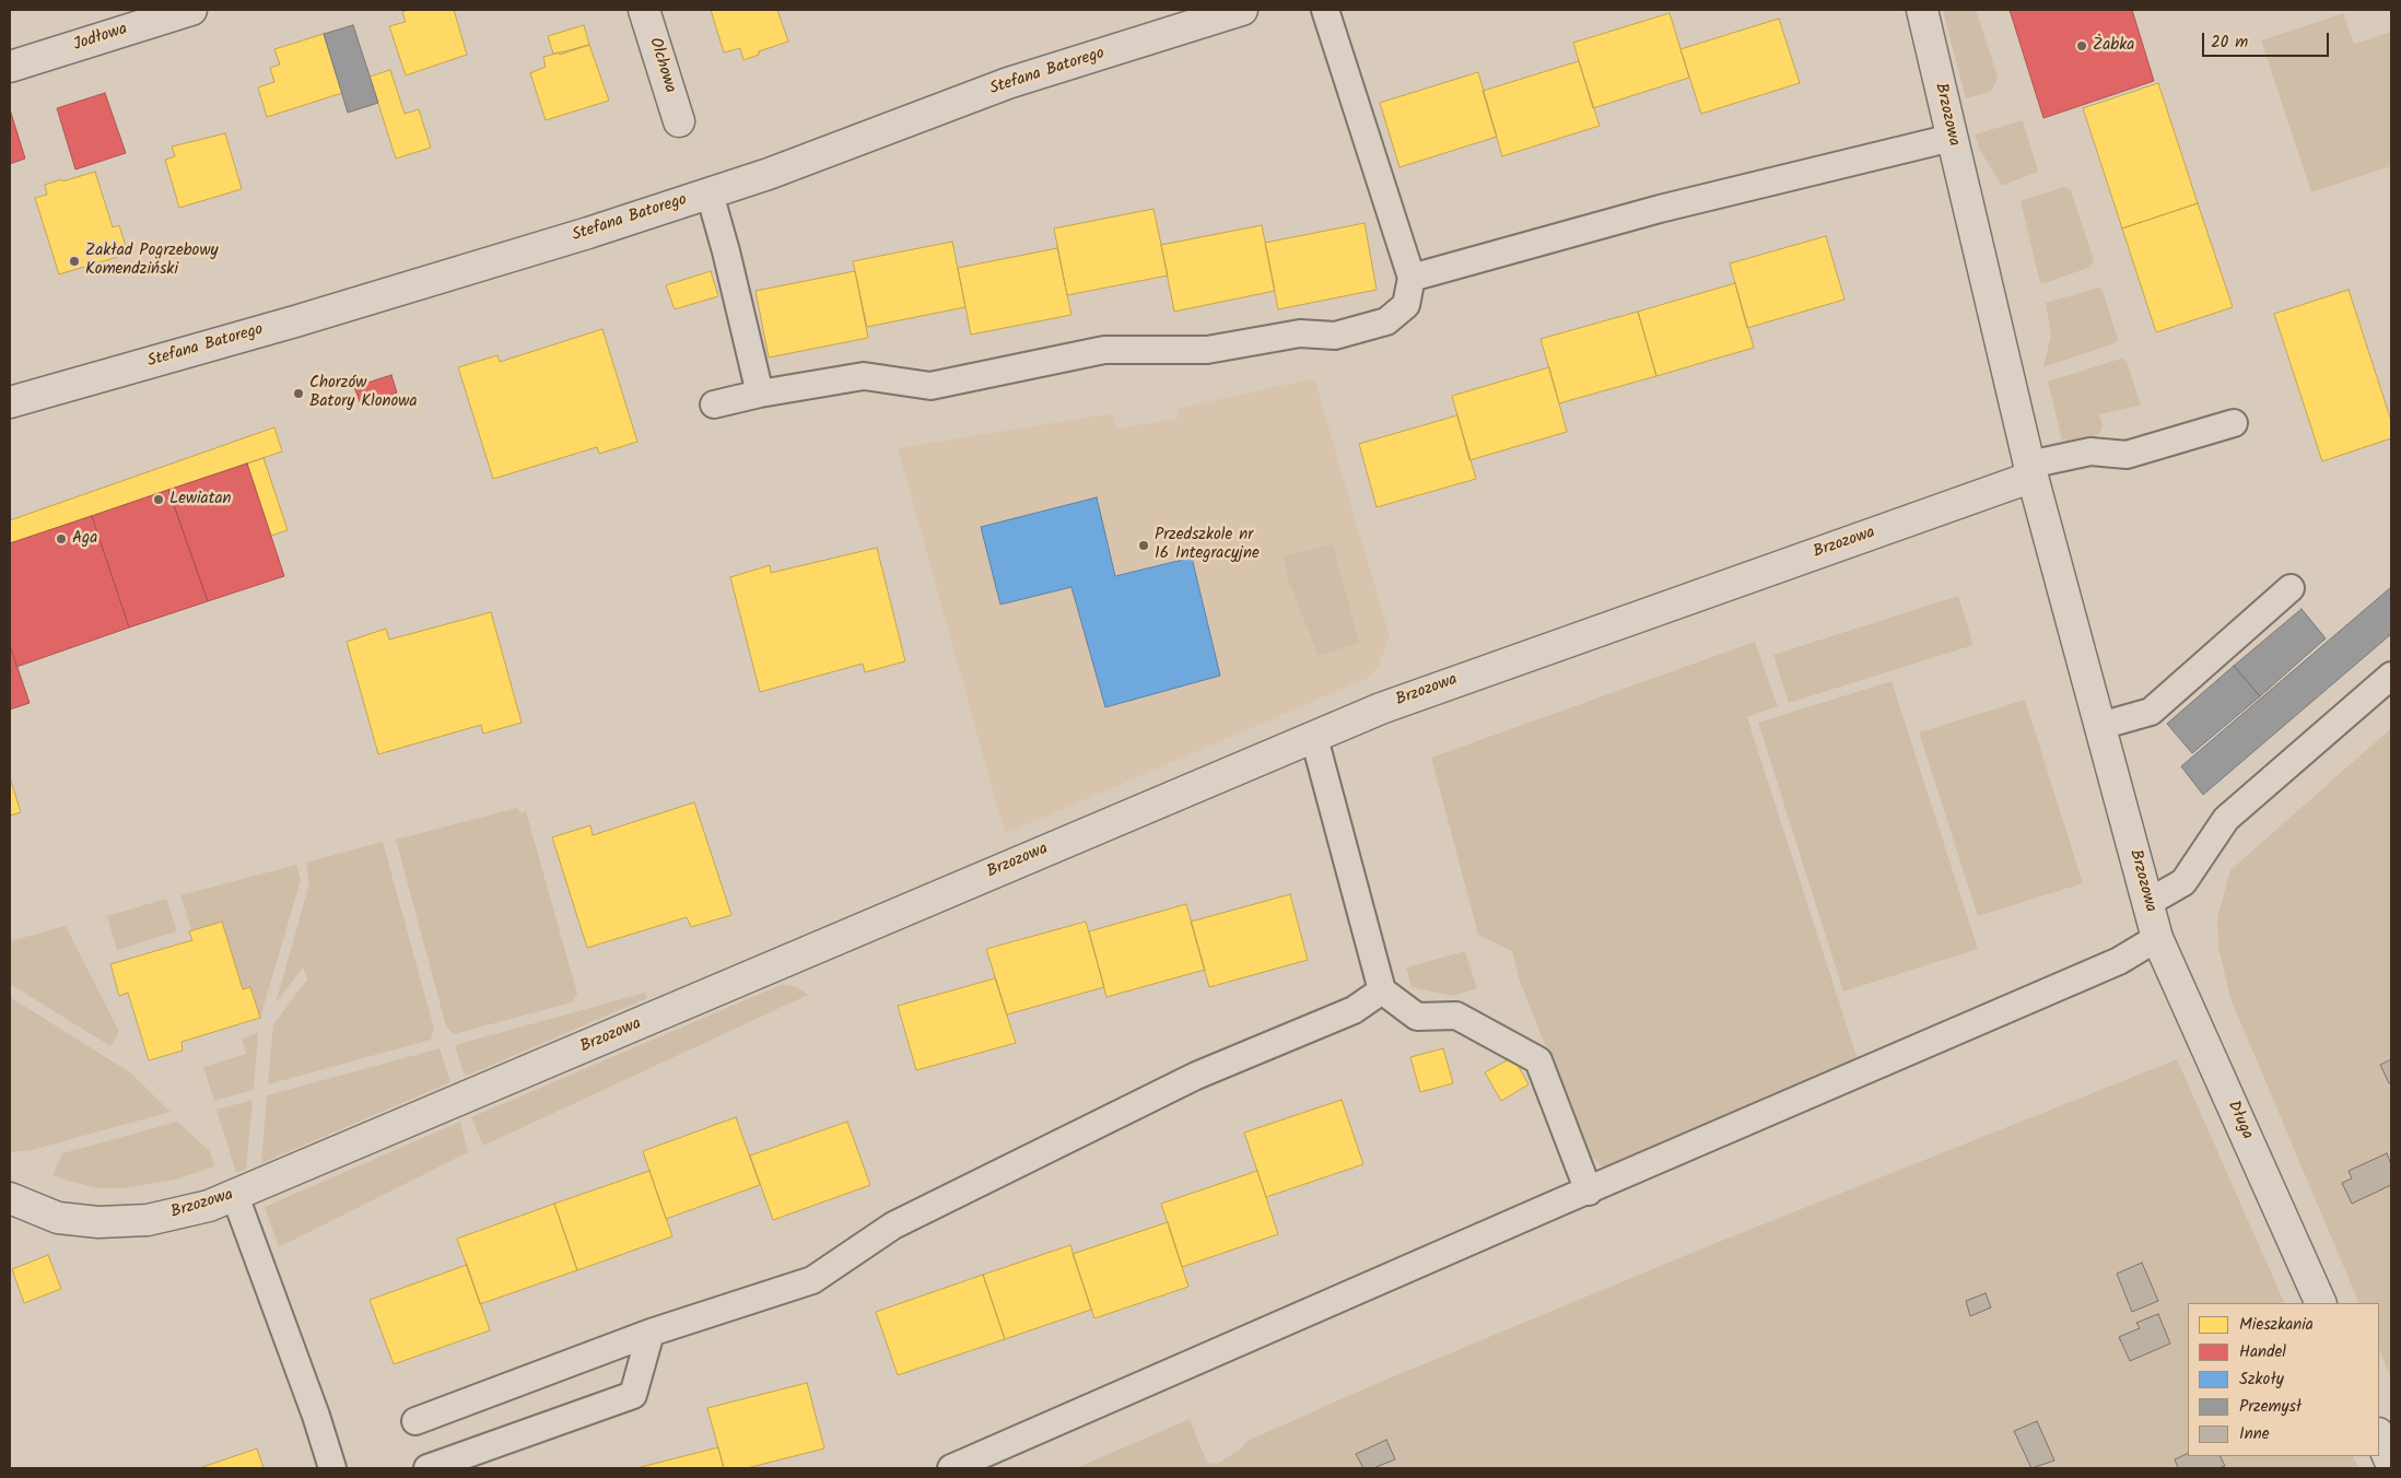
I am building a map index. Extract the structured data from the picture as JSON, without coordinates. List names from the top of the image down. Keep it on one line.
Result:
{"streets":{"street":["Jodłowa","Olchowa","Stefana Batorego","Brzozowa","Długa"]},"crossings":[["Brzozowa","Długa"]],"places":["Żabka","Zakład Pogrzebowy Komendziński","Chorzów Batory Klonowa","Lewiatan","Aga","Przedszkole nr 16 Integracyjne"],"legend":["Mieszkania","Handel","Szkoły","Przemysł","Inne"],"scale_bar":"20 m"}
